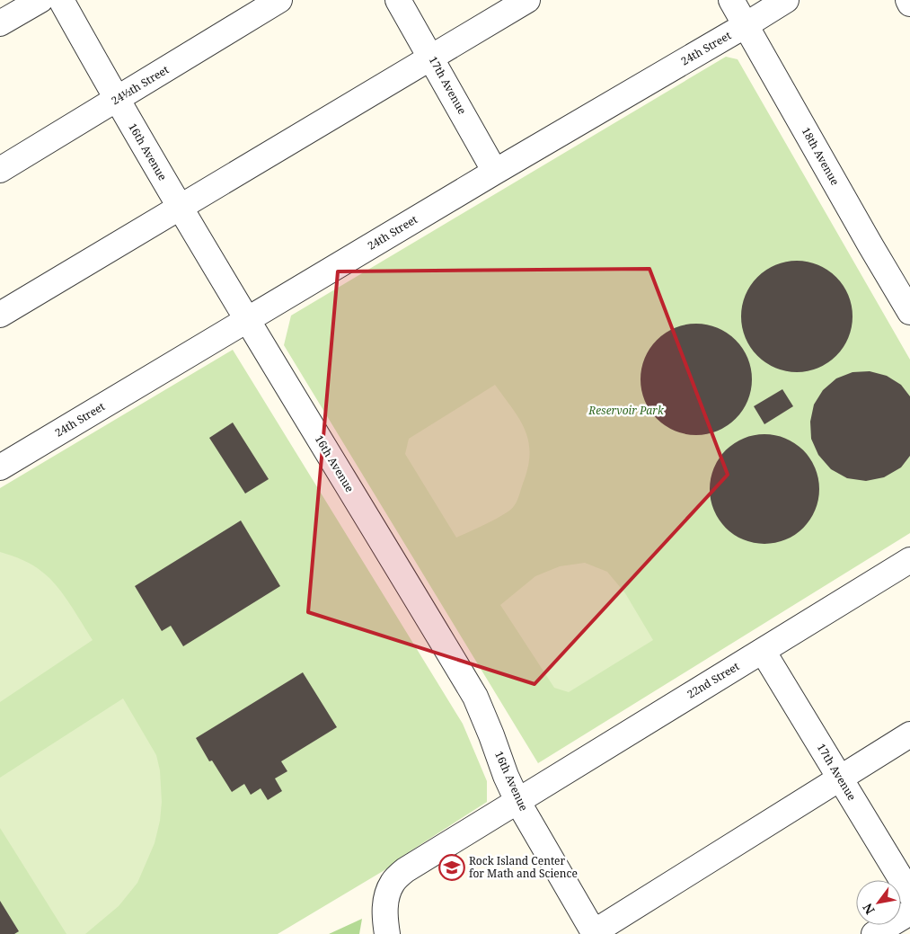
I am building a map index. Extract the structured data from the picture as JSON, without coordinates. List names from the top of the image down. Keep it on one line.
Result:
{"streets":{"street":["24th Street","24½th Street","17th Avenue","16th Avenue","18th Avenue","22nd Street"]},"crossings":[["24th Street","17th Avenue"],["24th Street","16th Avenue"],["24th Street","18th Avenue"],["24½th Street","16th Avenue"],["17th Avenue","22nd Street"],["16th Avenue","22nd Street"]],"parks":["Reservoir Park"],"places":{"school or university":["Rock Island Center for Math and Science"]},"north":"bottom left"}
